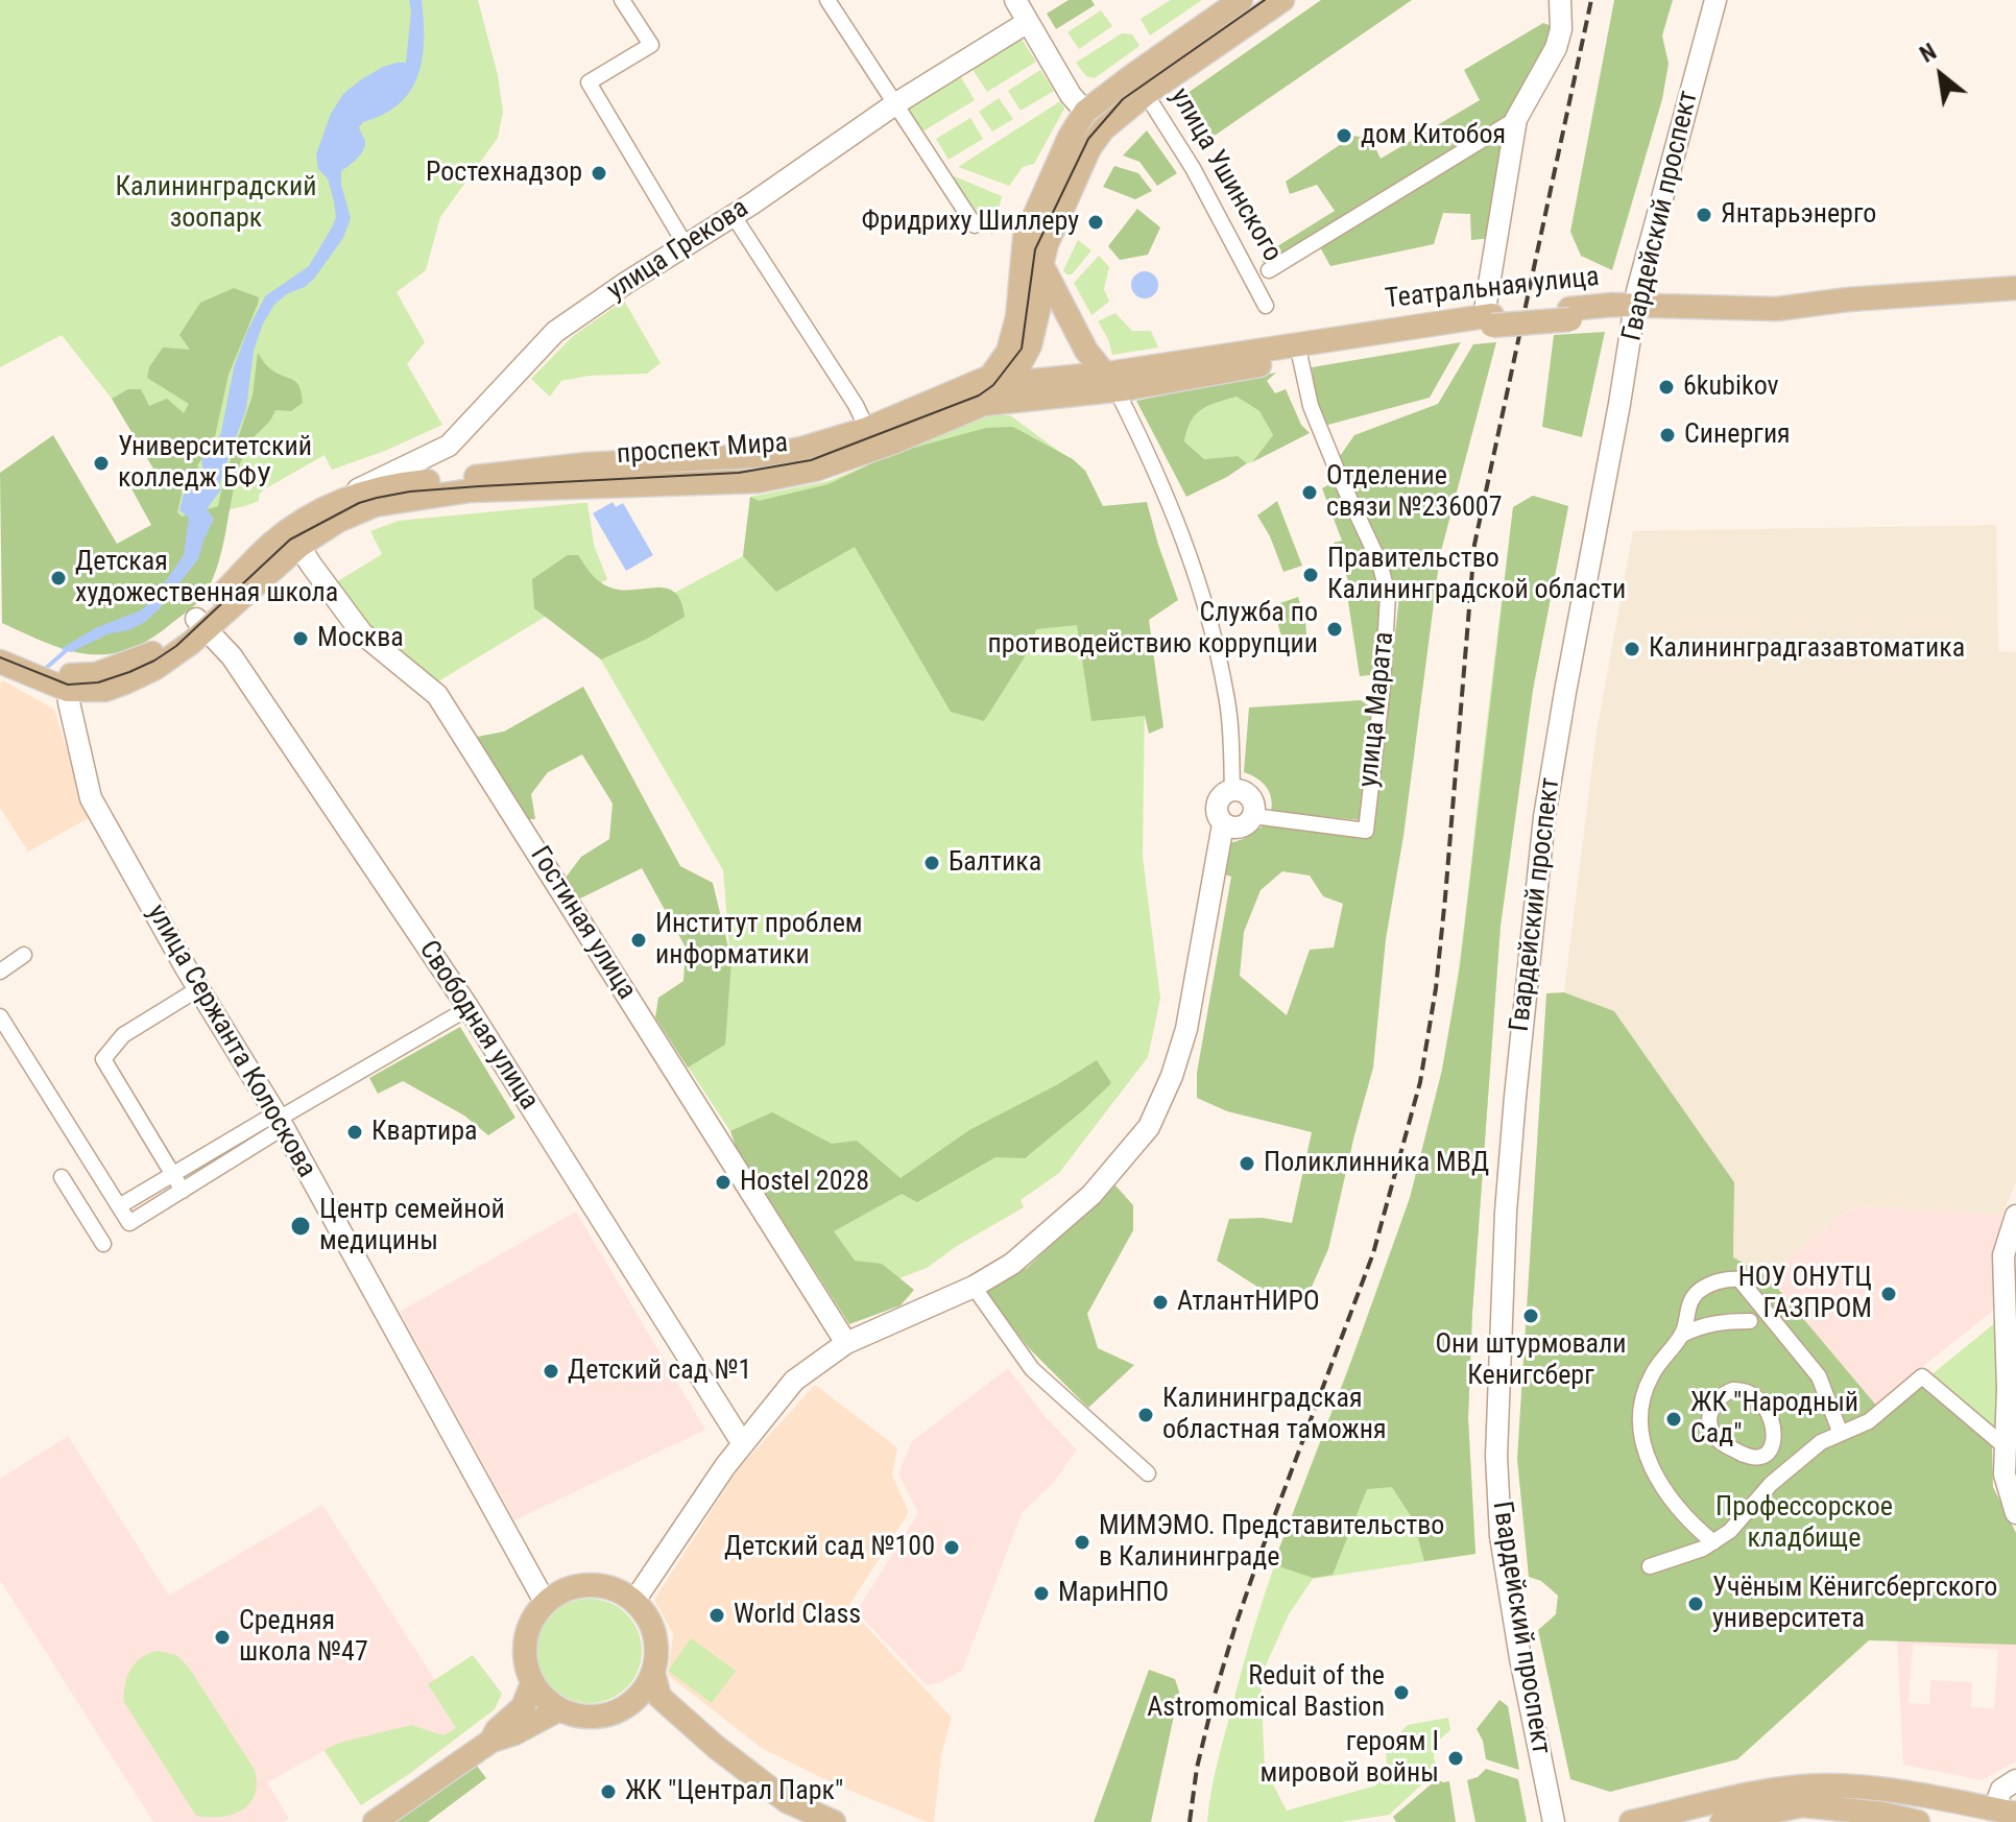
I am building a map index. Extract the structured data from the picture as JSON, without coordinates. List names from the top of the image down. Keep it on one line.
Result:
{"streets":{"main road":["Гвардейский проспект","улица Грекова","Театральная улица","проспект Мира","Гостиная улица","Свободная улица","улица Сержанта Колоскова"],"street":["улица Ушинского","улица Марата"]},"crossings":[["улица Ушинского","проспект Мира"],["Гвардейский проспект","Театральная улица"],["улица Грекова","проспект Мира"],["Театральная улица","проспект Мира"],["Театральная улица","улица Марата"],["проспект Мира","Гостиная улица"],["проспект Мира","Свободная улица"],["проспект Мира","улица Сержанта Колоскова"]],"parks":["Калининградский зоопарк","Профессорское кладбище"],"places":["дом Китобоя","Ростехнадзор","Янтарьэнерго","Фридриху Шиллеру","6kubikov","Синергия","Университетский колледж БФУ","Отделение связи №236007","Правительство Калининградской области","Детская художественная школа","Служба по противодействию коррупции","Москва","Калининградгазавтоматика","Балтика","Институт проблем информатики","Квартира","Поликлинника МВД","Hostel 2028","Центр семейной медицины","НОУ ОНУТЦ ГАЗПРОМ","АтлантНИРО","Они штурмовали Кенигсберг","Детский сад №1","Калининградская областная таможня","ЖК \"Народный Сад\"","МИМЭМО. Представительство в Калининграде","Детский сад №100","МариНПО","Учёным Кёнигсбергского университета","World Class","Средняя школа №47","Reduit of the Astromomical Bastion","героям I мировой войны","ЖК \"Централ Парк\""],"north":"top left"}
